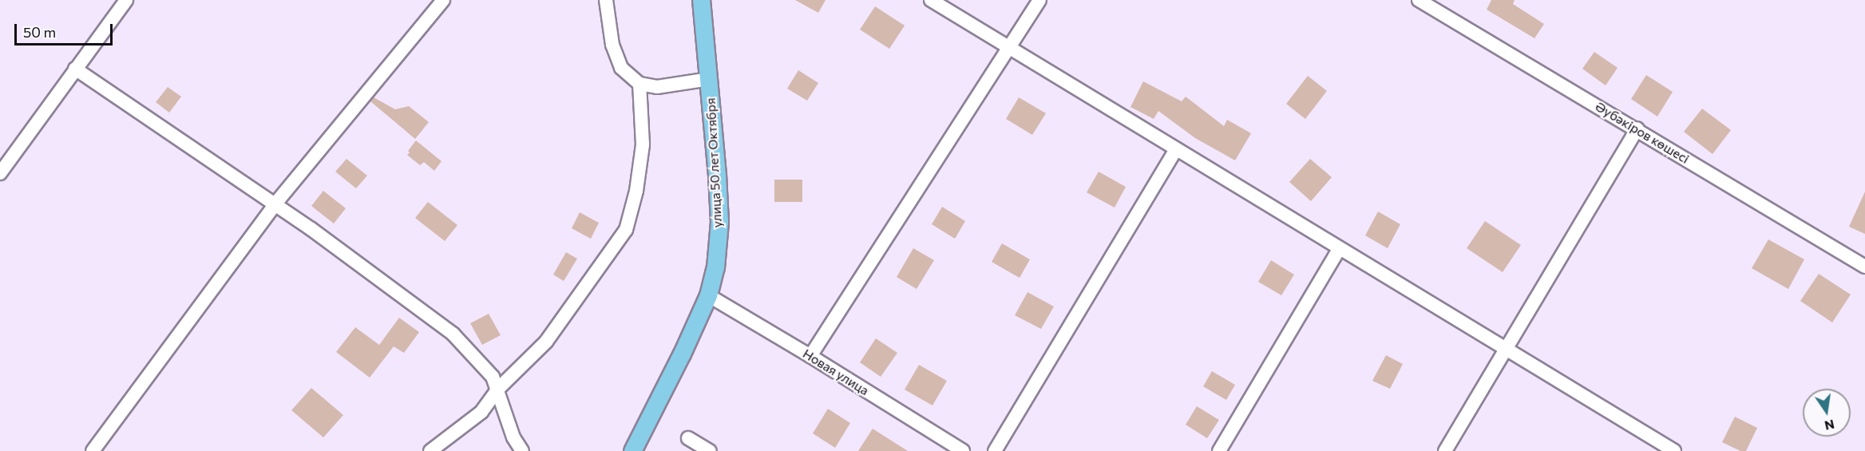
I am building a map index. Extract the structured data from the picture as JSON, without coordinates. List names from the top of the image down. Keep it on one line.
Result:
{"streets":{"main road":["улица 50 лет Октября"],"street":["Әубәкіров көшесі","Новая улица"]},"crossings":[["улица 50 лет Октября","Новая улица"]],"scale_bar":"50 m","north":"bottom"}
